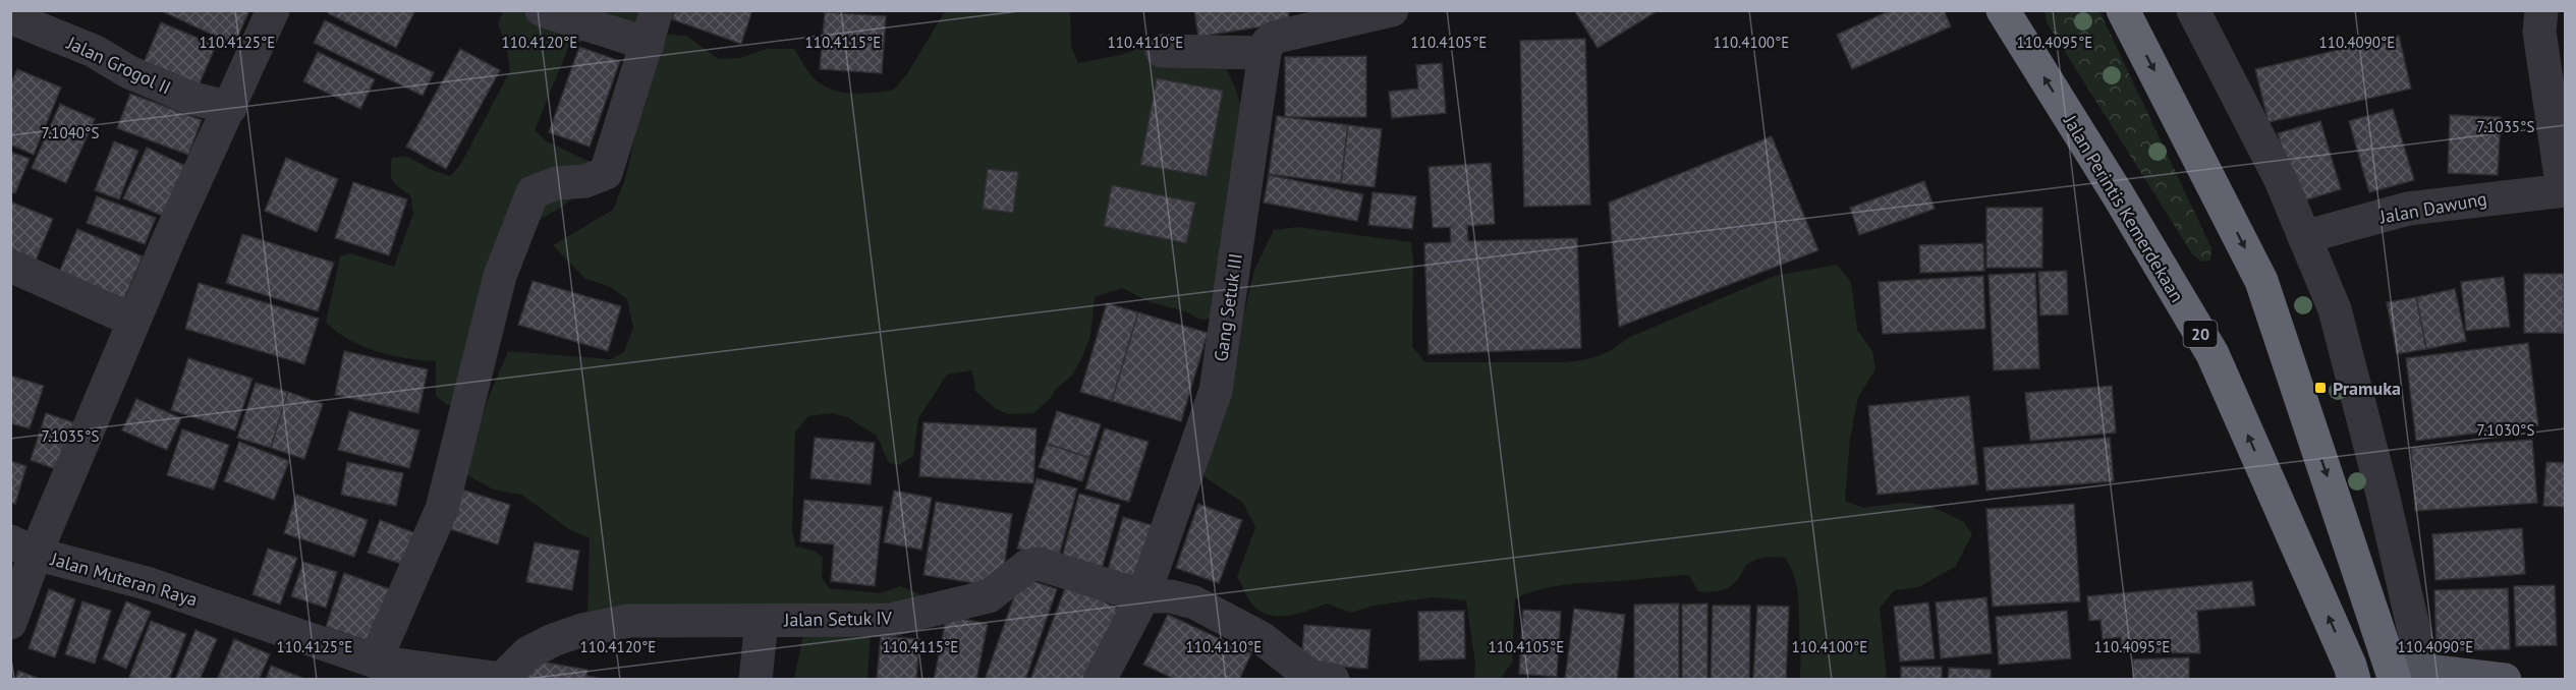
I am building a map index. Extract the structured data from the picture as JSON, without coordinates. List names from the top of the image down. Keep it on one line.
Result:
{"streets":{"highway":["Jalan Perintis Kemerdekaan","20"],"street":["Jalan Grogol II","Jalan Dawung","Gang Setuk III","Jalan Muteran Raya","Jalan Setuk IV"]},"crossings":[["Jalan Grogol II","Jalan Muteran Raya"],["Gang Setuk III","Jalan Setuk IV"],["Jalan Muteran Raya","Jalan Setuk IV"]],"places":{"transit":["Pramuka"]},"coordinates":["110.4125°E","110.4120°E","110.4115°E","110.4110°E","110.4105°E","110.4100°E","110.4095°E","110.4090°E","7.1035°S","7.1040°S","7.1030°S"]}
